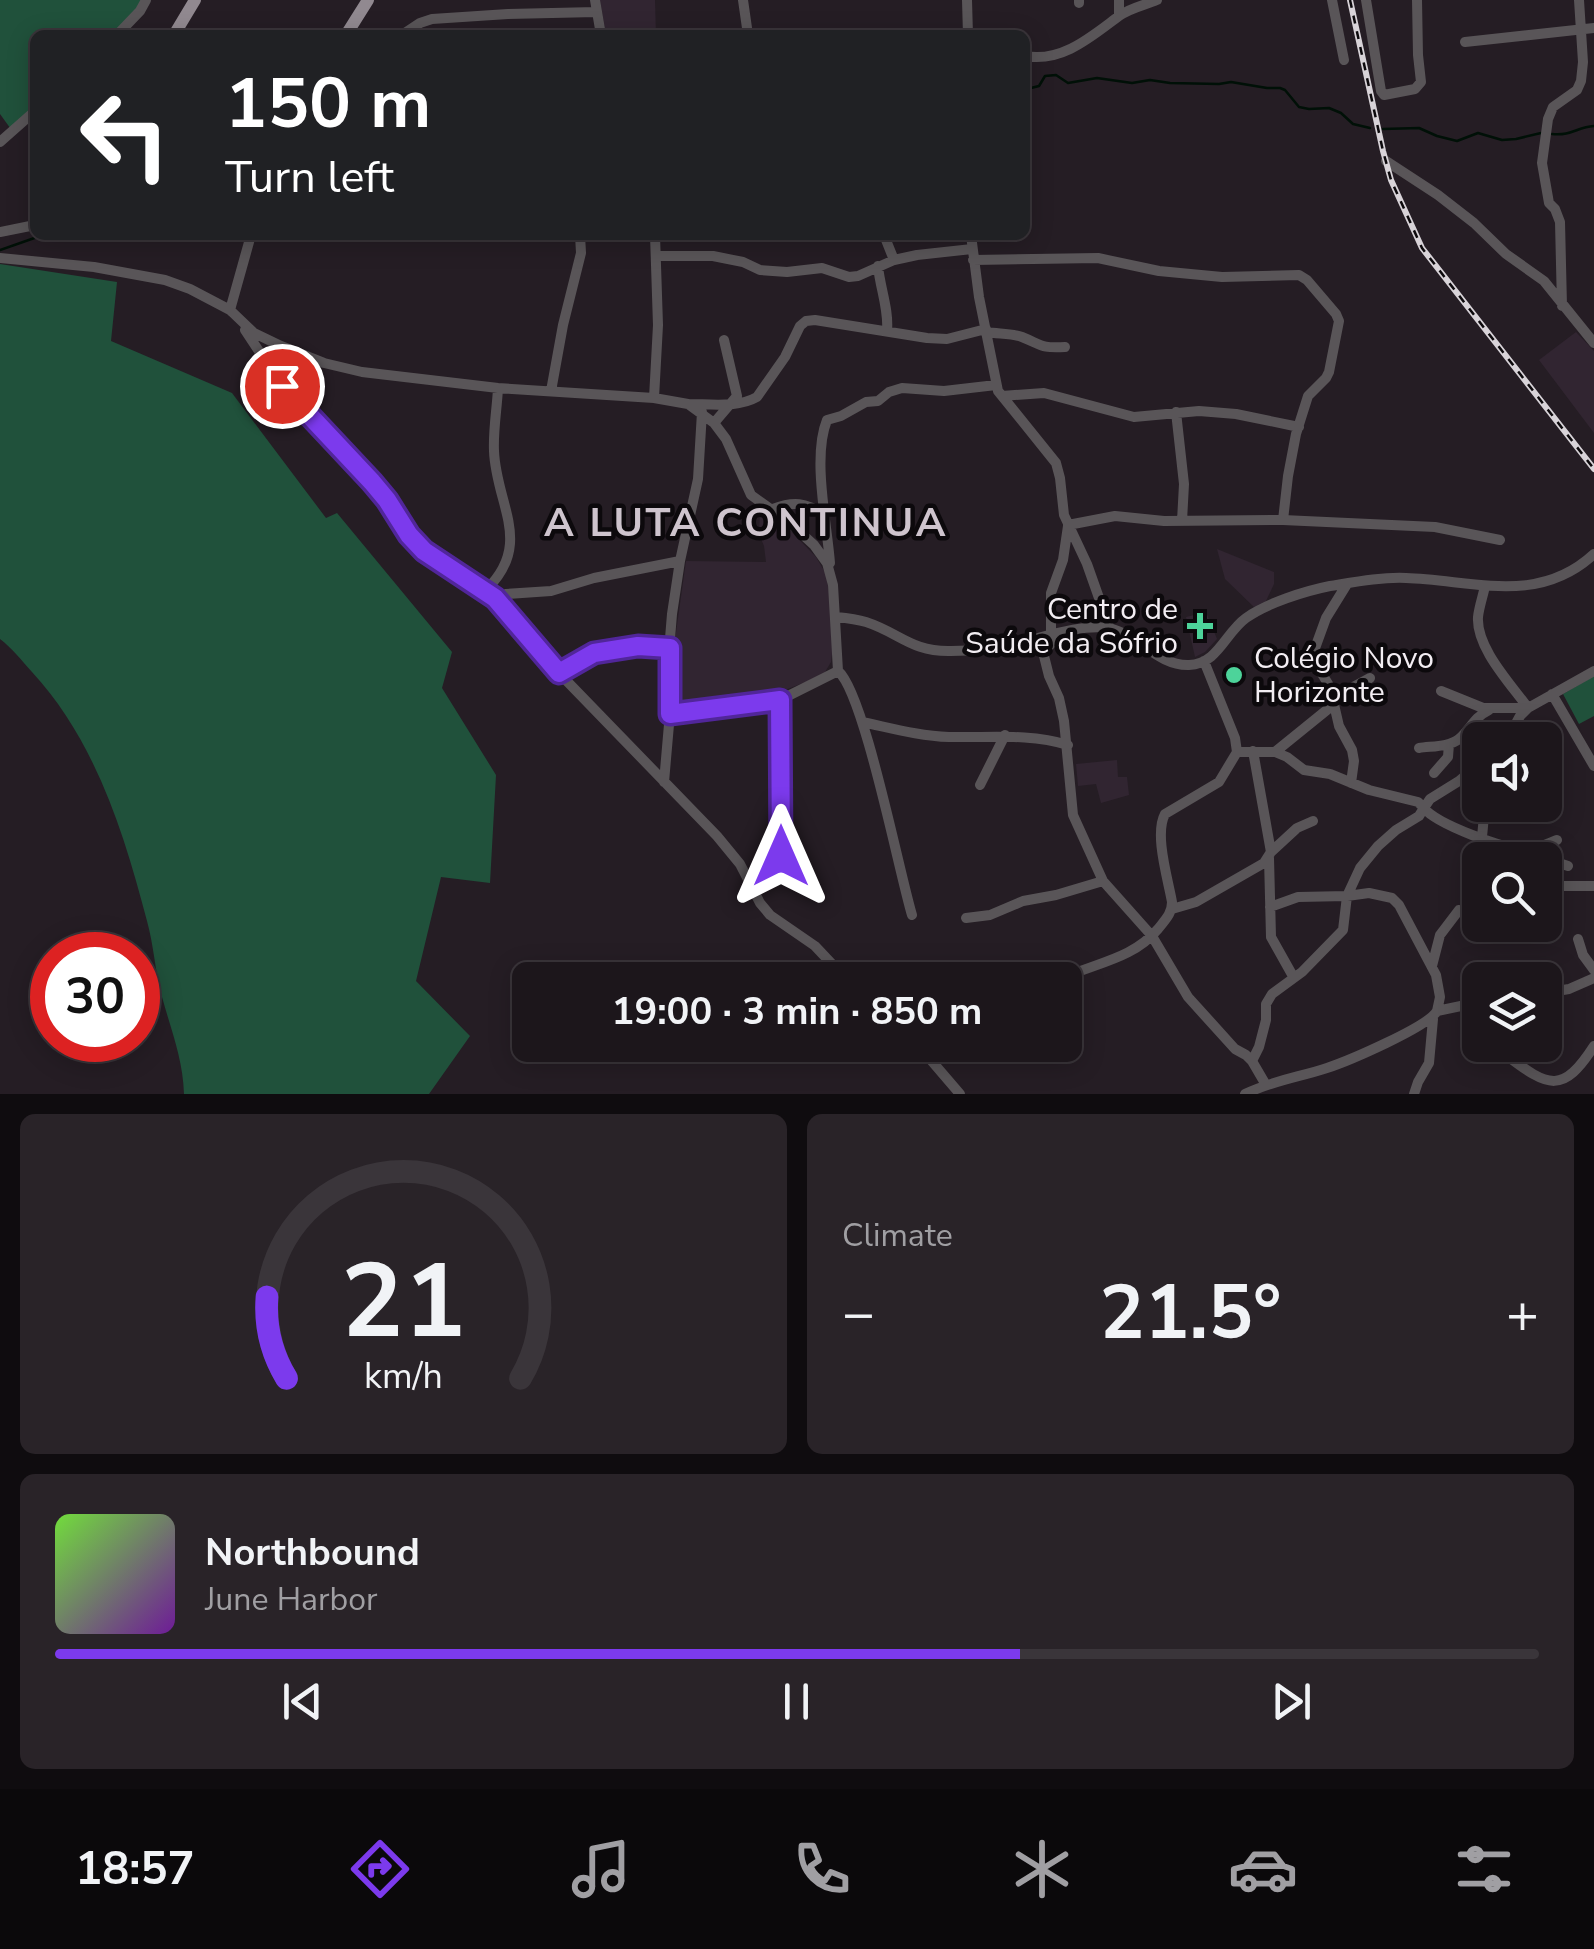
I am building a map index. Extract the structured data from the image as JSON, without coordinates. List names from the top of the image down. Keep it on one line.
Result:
{"districts":["A LUTA CONTINUA"],"places":{"health":["Centro de Saúde da Sófrio"],"other":["Colégio Novo Horizonte"]},"page":{"turn":["150 m","Turn left"],"limit":"30","trip":"19:00 · 3 min · 850 m","tile":"Climate","heat":["−","21.5°","+"],"song":["Northbound","June Harbor"],"tabs":"18:57","gauge":["21","km/h"]}}
